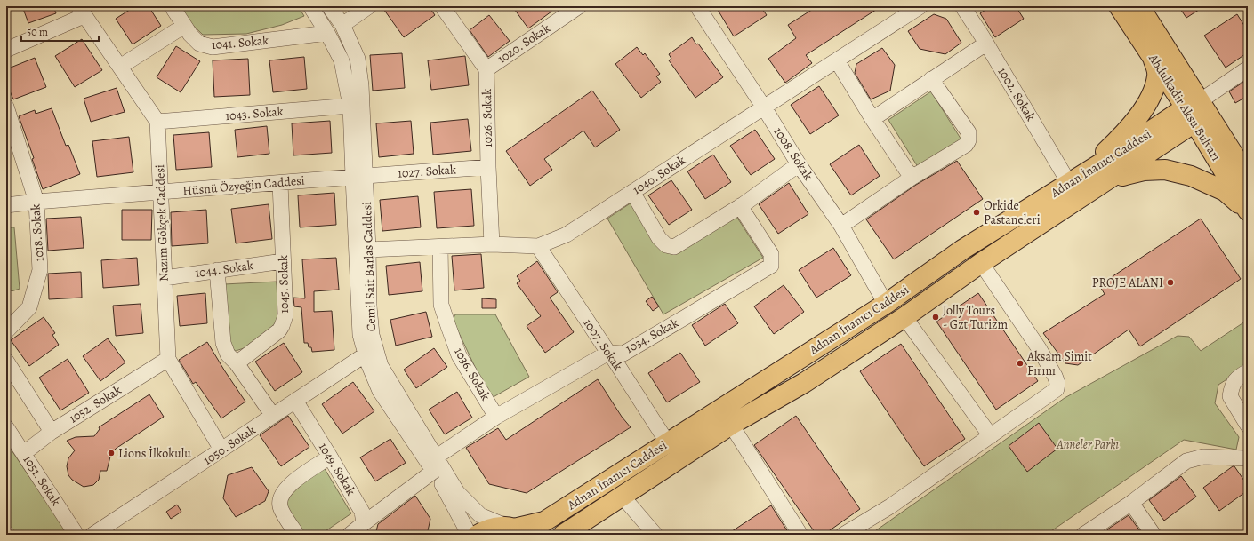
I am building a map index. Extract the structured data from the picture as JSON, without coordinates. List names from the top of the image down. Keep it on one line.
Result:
{"streets":{"main road":["Abdulkadir Aksu Bulvarı","Adnan İnanıcı Caddesi"],"street":["1041. Sokak","1020. Sokak","1002. Sokak","1043. Sokak","1026. Sokak","1008. Sokak","1027. Sokak","1040. Sokak","Hüsnü Özyeğin Caddesi","Nazım Gökçek Caddesi","1018. Sokak","Cemil Sait Barlas Caddesi","1044. Sokak","1045. Sokak","1034. Sokak","1007. Sokak","1036. Sokak","1052. Sokak","1050. Sokak","1049. Sokak","1051. Sokak"]},"crossings":[["1041. Sokak","Cemil Sait Barlas Caddesi"],["1020. Sokak","1026. Sokak"],["1002. Sokak","Adnan İnanıcı Caddesi"],["Abdulkadir Aksu Bulvarı","Adnan İnanıcı Caddesi"],["1043. Sokak","Nazım Gökçek Caddesi"],["1043. Sokak","Cemil Sait Barlas Caddesi"],["1026. Sokak","1027. Sokak"],["1026. Sokak","1040. Sokak"],["1008. Sokak","Adnan İnanıcı Caddesi"],["1008. Sokak","1040. Sokak"],["Adnan İnanıcı Caddesi","Cemil Sait Barlas Caddesi"],["Adnan İnanıcı Caddesi","1007. Sokak"],["1027. Sokak","Hüsnü Özyeğin Caddesi"],["1027. Sokak","Cemil Sait Barlas Caddesi"],["1040. Sokak","Cemil Sait Barlas Caddesi"],["1040. Sokak","1007. Sokak"],["1040. Sokak","1036. Sokak"],["Hüsnü Özyeğin Caddesi","Nazım Gökçek Caddesi"],["Hüsnü Özyeğin Caddesi","1018. Sokak"],["Hüsnü Özyeğin Caddesi","Cemil Sait Barlas Caddesi"],["Hüsnü Özyeğin Caddesi","1045. Sokak"],["Nazım Gökçek Caddesi","1044. Sokak"],["Nazım Gökçek Caddesi","1052. Sokak"],["Nazım Gökçek Caddesi","1050. Sokak"],["Cemil Sait Barlas Caddesi","1034. Sokak"],["Cemil Sait Barlas Caddesi","1050. Sokak"],["1044. Sokak","1045. Sokak"],["1034. Sokak","1007. Sokak"],["1034. Sokak","1036. Sokak"],["1034. Sokak","1049. Sokak"],["1052. Sokak","1051. Sokak"],["1050. Sokak","1049. Sokak"]],"parks":["Anneler Parkı"],"places":["Orkide Pastaneleri","PROJE ALANI","Jolly Tours - Gzt Turizm","Aksam Simit Fırını","Lions İlkokulu"],"scale_bar":"50 m"}
